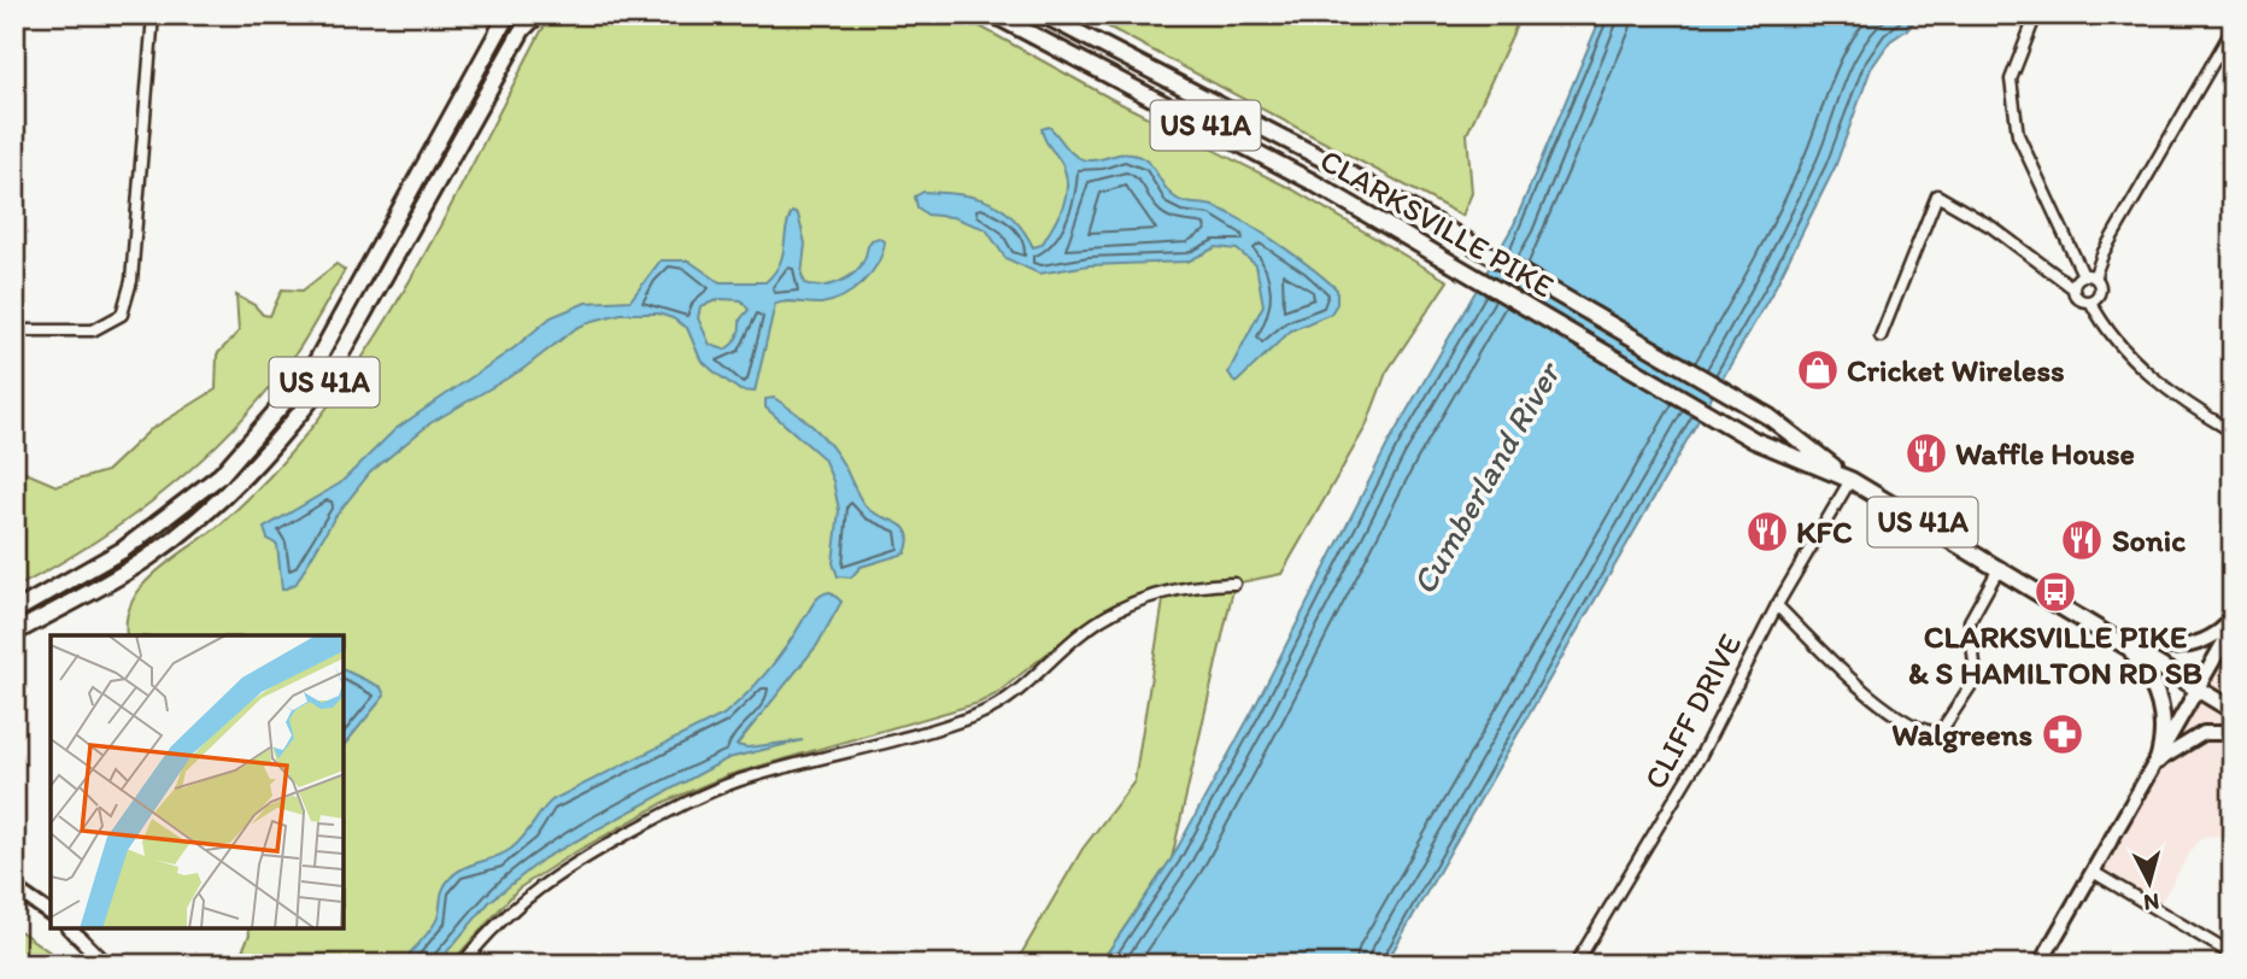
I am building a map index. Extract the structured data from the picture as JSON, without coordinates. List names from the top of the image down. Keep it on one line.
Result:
{"streets":{"main road":["US 41A","CLARKSVILLE PIKE"],"street":["CLIFF DRIVE"]},"crossings":[["CLARKSVILLE PIKE","CLIFF DRIVE"]],"water":["Cumberland River"],"places":{"shop":["Cricket Wireless"],"restaurant":["Waffle House","KFC","Sonic"],"bus stop":["CLARKSVILLE PIKE & S HAMILTON RD SB"],"pharmacy":["Walgreens"]},"north":"bottom"}
